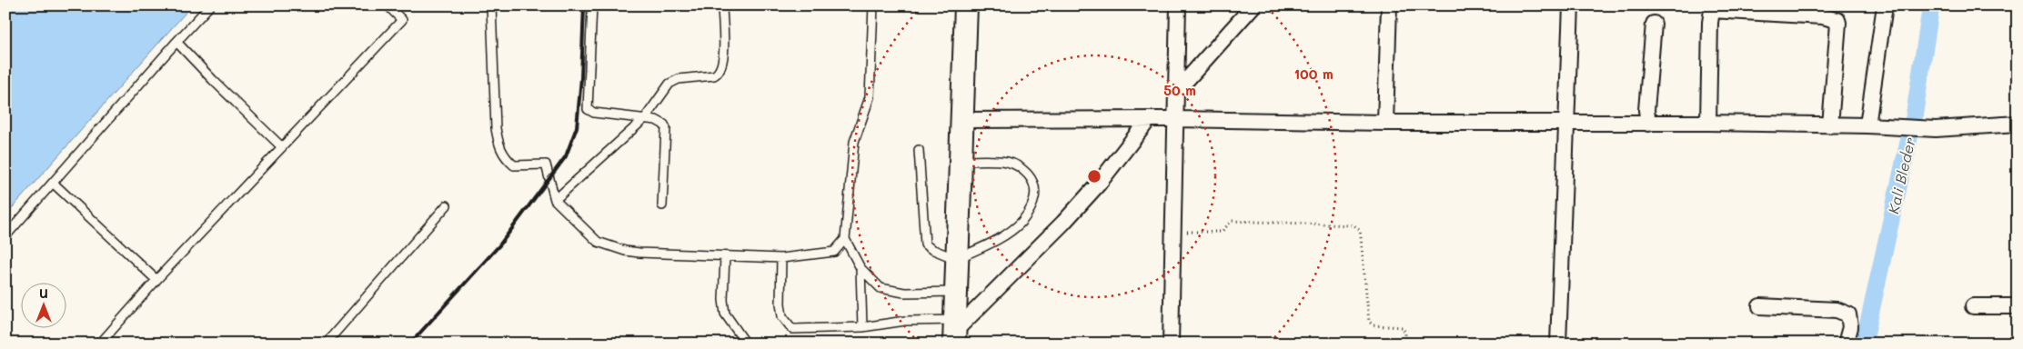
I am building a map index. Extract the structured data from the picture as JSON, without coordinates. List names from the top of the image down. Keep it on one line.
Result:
{"water":["Kali Bleder"],"north":"top","rings":["100 m","50 m"]}
